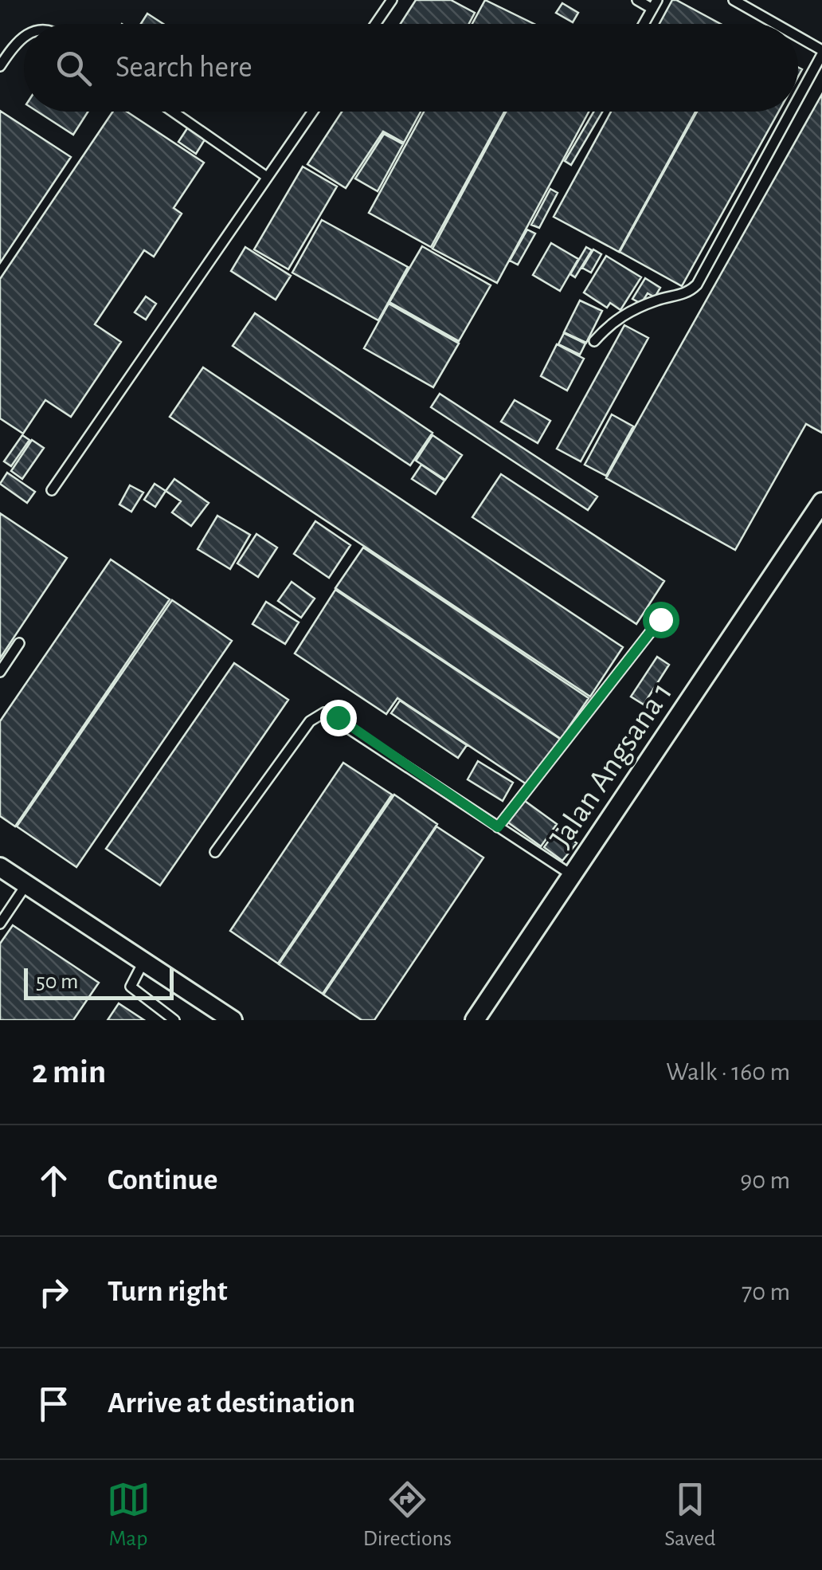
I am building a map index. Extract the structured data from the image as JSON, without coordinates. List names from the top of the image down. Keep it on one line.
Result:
{"streets":{"street":["Jalan Angsana 1"]},"scale_bar":"50 m","page":{"search":"Search here","scale":"50 m","heading":["2 min","Walk · 160 m"],"list":[["Continue","90 m"],["Turn right","70 m"],"Arrive at destination"],"nav":["Map","Directions","Saved"]}}
